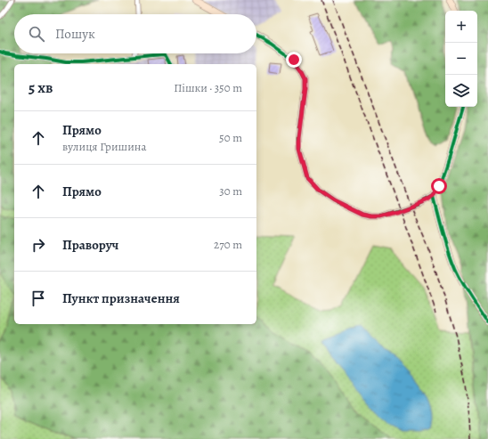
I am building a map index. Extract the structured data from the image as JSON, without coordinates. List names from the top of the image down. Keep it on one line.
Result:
{"page":{"map_buttons":["+","−"],"search":"Пошук","heading":["5 хв","Пішки · 350 m"],"list":[["Прямо","вулиця Гришина","50 m"],["Прямо","30 m"],["Праворуч","270 m"],"Пункт призначення"]}}
